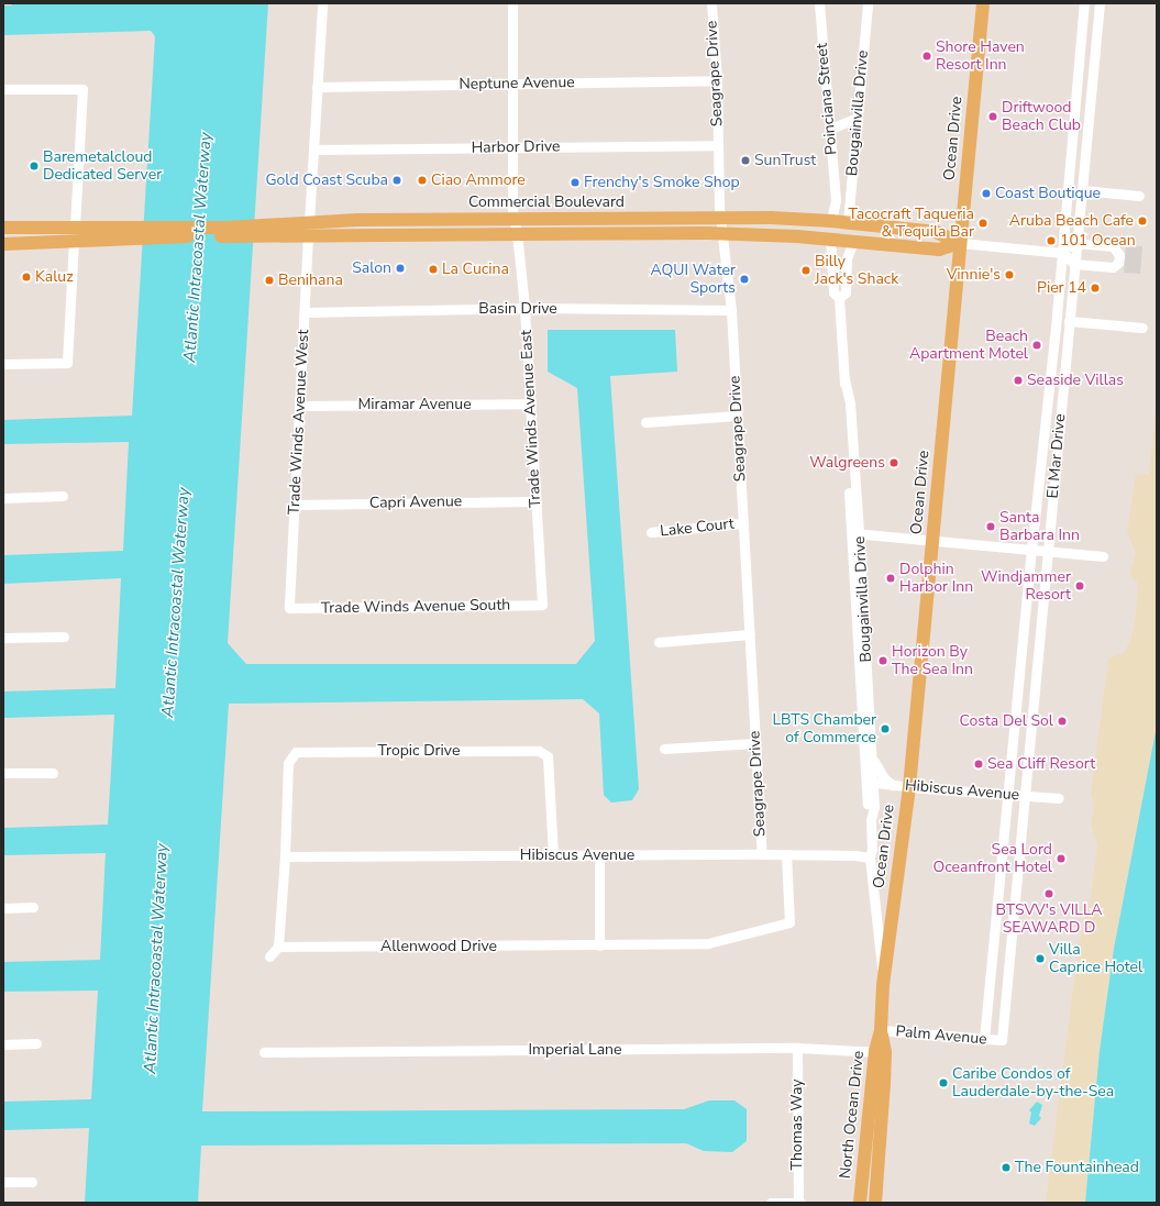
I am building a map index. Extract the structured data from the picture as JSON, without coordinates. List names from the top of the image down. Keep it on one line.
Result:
{"streets":{"main road":["Ocean Drive","Commercial Boulevard","North Ocean Drive"],"street":["Seagrape Drive","Neptune Avenue","Poinciana Street","Bougainvilla Drive","Harbor Drive","Basin Drive","Miramar Avenue","Trade Winds Avenue East","Trade Winds Avenue West","El Mar Drive","Capri Avenue","Lake Court","Trade Winds Avenue South","Tropic Drive","Hibiscus Avenue","Allenwood Drive","Palm Avenue","Imperial Lane","Thomas Way"]},"crossings":[["Seagrape Drive","Neptune Avenue"],["Seagrape Drive","Harbor Drive"],["Seagrape Drive","Commercial Boulevard"],["Seagrape Drive","Basin Drive"],["Seagrape Drive","Lake Court"],["Seagrape Drive","Hibiscus Avenue"],["Neptune Avenue","Trade Winds Avenue West"],["Poinciana Street","Commercial Boulevard"],["Bougainvilla Drive","Ocean Drive"],["Bougainvilla Drive","Commercial Boulevard"],["Bougainvilla Drive","Hibiscus Avenue"],["Bougainvilla Drive","North Ocean Drive"],["Ocean Drive","Commercial Boulevard"],["Ocean Drive","Hibiscus Avenue"],["Ocean Drive","North Ocean Drive"],["Harbor Drive","Trade Winds Avenue East"],["Harbor Drive","Trade Winds Avenue West"],["Commercial Boulevard","Trade Winds Avenue East"],["Commercial Boulevard","Trade Winds Avenue West"],["Commercial Boulevard","El Mar Drive"],["Basin Drive","Trade Winds Avenue East"],["Basin Drive","Trade Winds Avenue West"],["Miramar Avenue","Trade Winds Avenue East"],["Miramar Avenue","Trade Winds Avenue West"],["Trade Winds Avenue East","Capri Avenue"],["Trade Winds Avenue East","Trade Winds Avenue South"],["Trade Winds Avenue West","Capri Avenue"],["Trade Winds Avenue West","Trade Winds Avenue South"],["El Mar Drive","Hibiscus Avenue"],["El Mar Drive","Palm Avenue"],["Tropic Drive","Hibiscus Avenue"],["Hibiscus Avenue","Allenwood Drive"],["Palm Avenue","North Ocean Drive"],["Imperial Lane","North Ocean Drive"],["Imperial Lane","Thomas Way"]],"water":["Atlantic Intracoastal Waterway"],"places":["Shore Haven Resort Inn","Driftwood Beach Club","SunTrust","Baremetalcloud Dedicated Server","Gold Coast Scuba","Ciao Ammore","Frenchy's Smoke Shop","Coast Boutique","Aruba Beach Cafe","Tacocraft Taqueria & Tequila Bar","101 Ocean","Salon","La Cucina","Billy Jack's Shack","Vinnie's","Kaluz","AQUI Water Sports","Benihana","Pier 14","Beach Apartment Motel","Seaside Villas","Walgreens","Santa Barbara Inn","Dolphin Harbor Inn","Windjammer Resort","Horizon By The Sea Inn","Costa Del Sol","LBTS Chamber of Commerce","Sea Cliff Resort","Sea Lord Oceanfront Hotel","BTSVV's VILLA SEAWARD D","Villa Caprice Hotel","Caribe Condos of Lauderdale-by-the-Sea","The Fountainhead"]}
